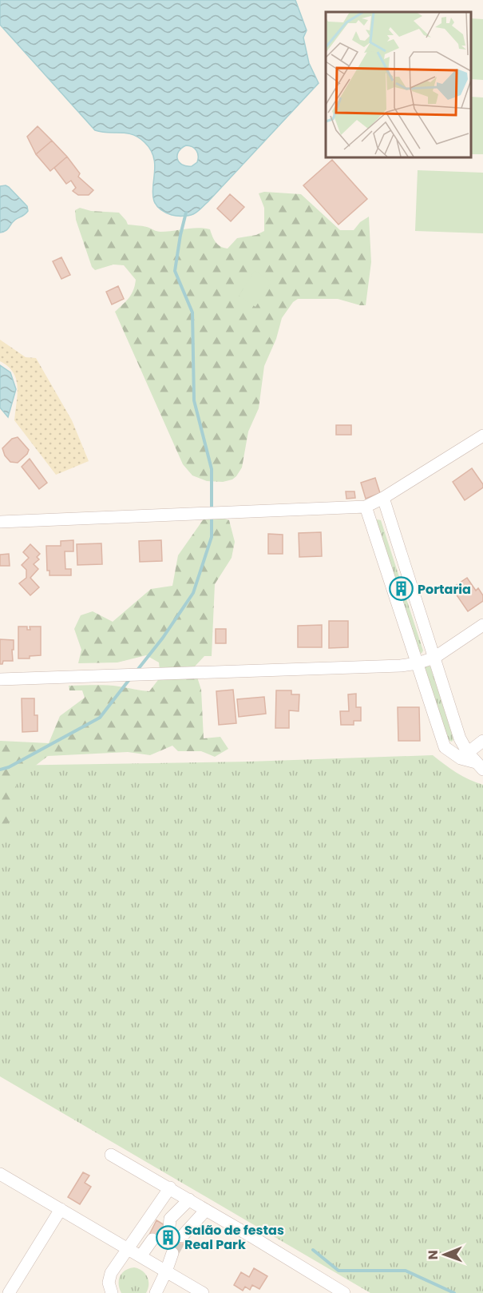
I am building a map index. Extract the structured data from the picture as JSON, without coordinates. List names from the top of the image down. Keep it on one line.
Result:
{"places":{"building":["Portaria","Salão de festas Real Park"]},"north":"left"}
